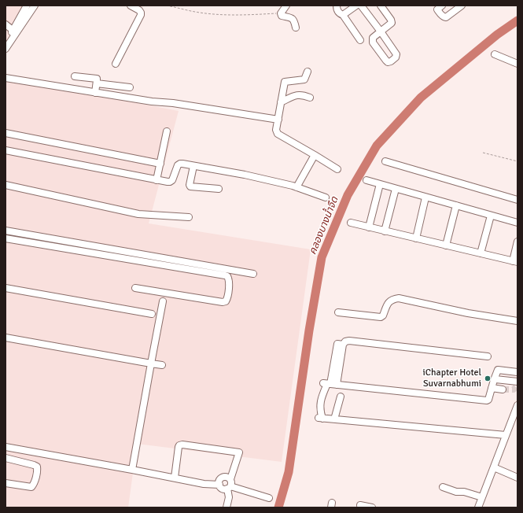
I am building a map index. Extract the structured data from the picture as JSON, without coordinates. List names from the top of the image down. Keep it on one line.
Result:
{"water":["คลองบางน้ำจืด"],"places":["iChapter Hotel Suvarnabhumi"]}
